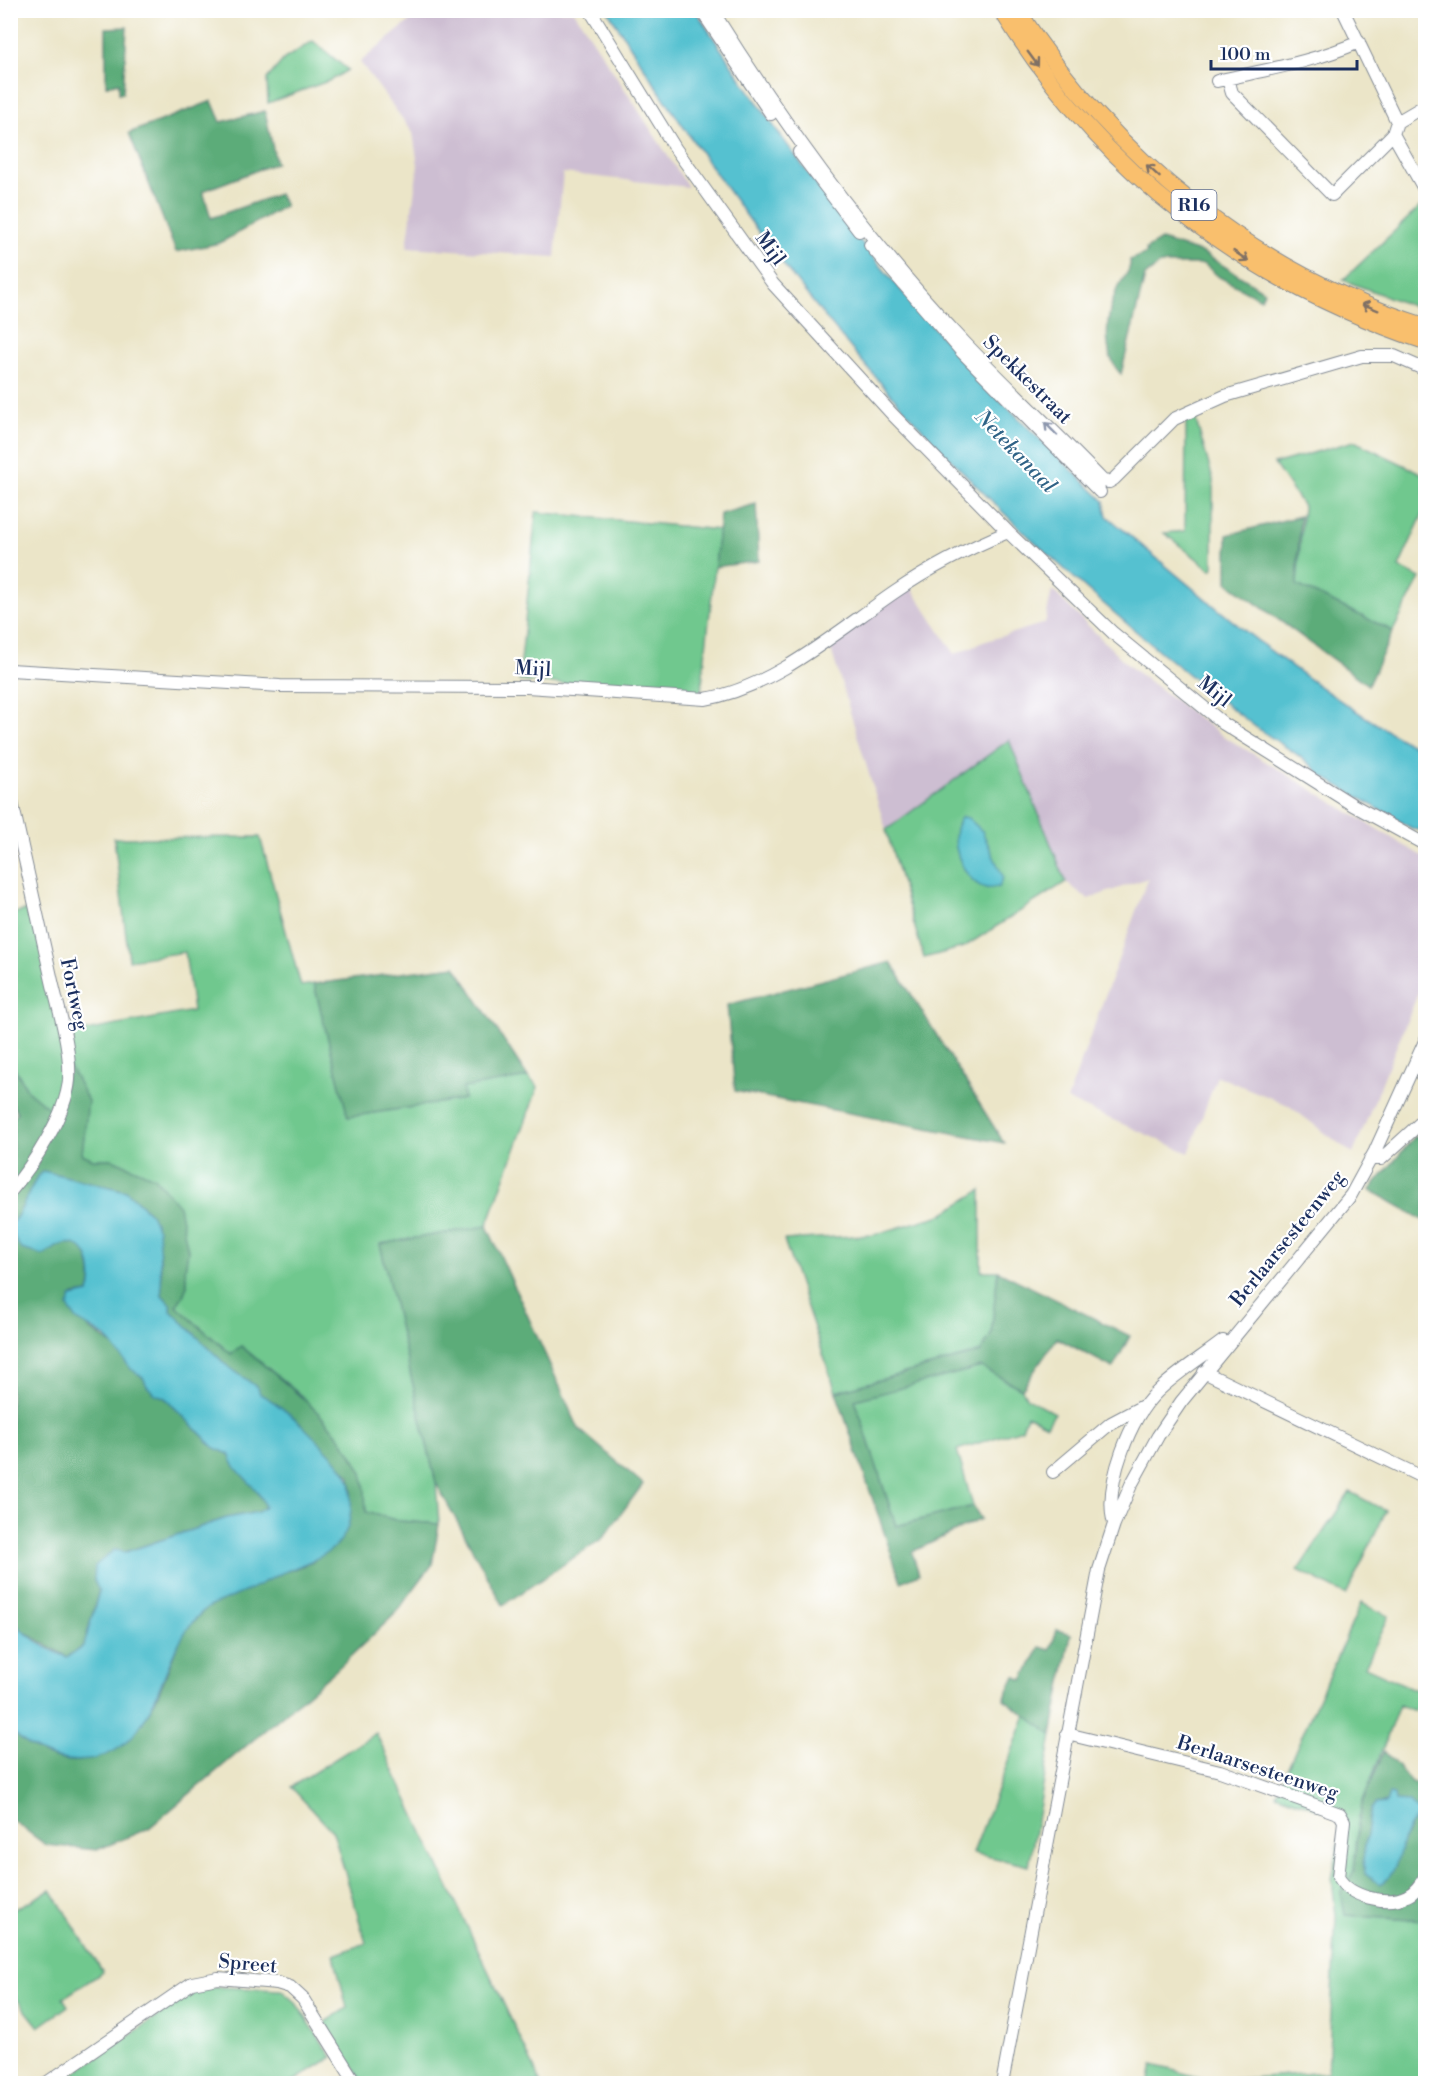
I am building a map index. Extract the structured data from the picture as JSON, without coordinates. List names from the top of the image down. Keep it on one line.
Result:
{"streets":{"main road":["R16"],"street":["Mijl","Spekkestraat","Fortweg","Berlaarsesteenweg","Spreet"]},"water":["Netekanaal"],"scale_bar":"100 m"}
